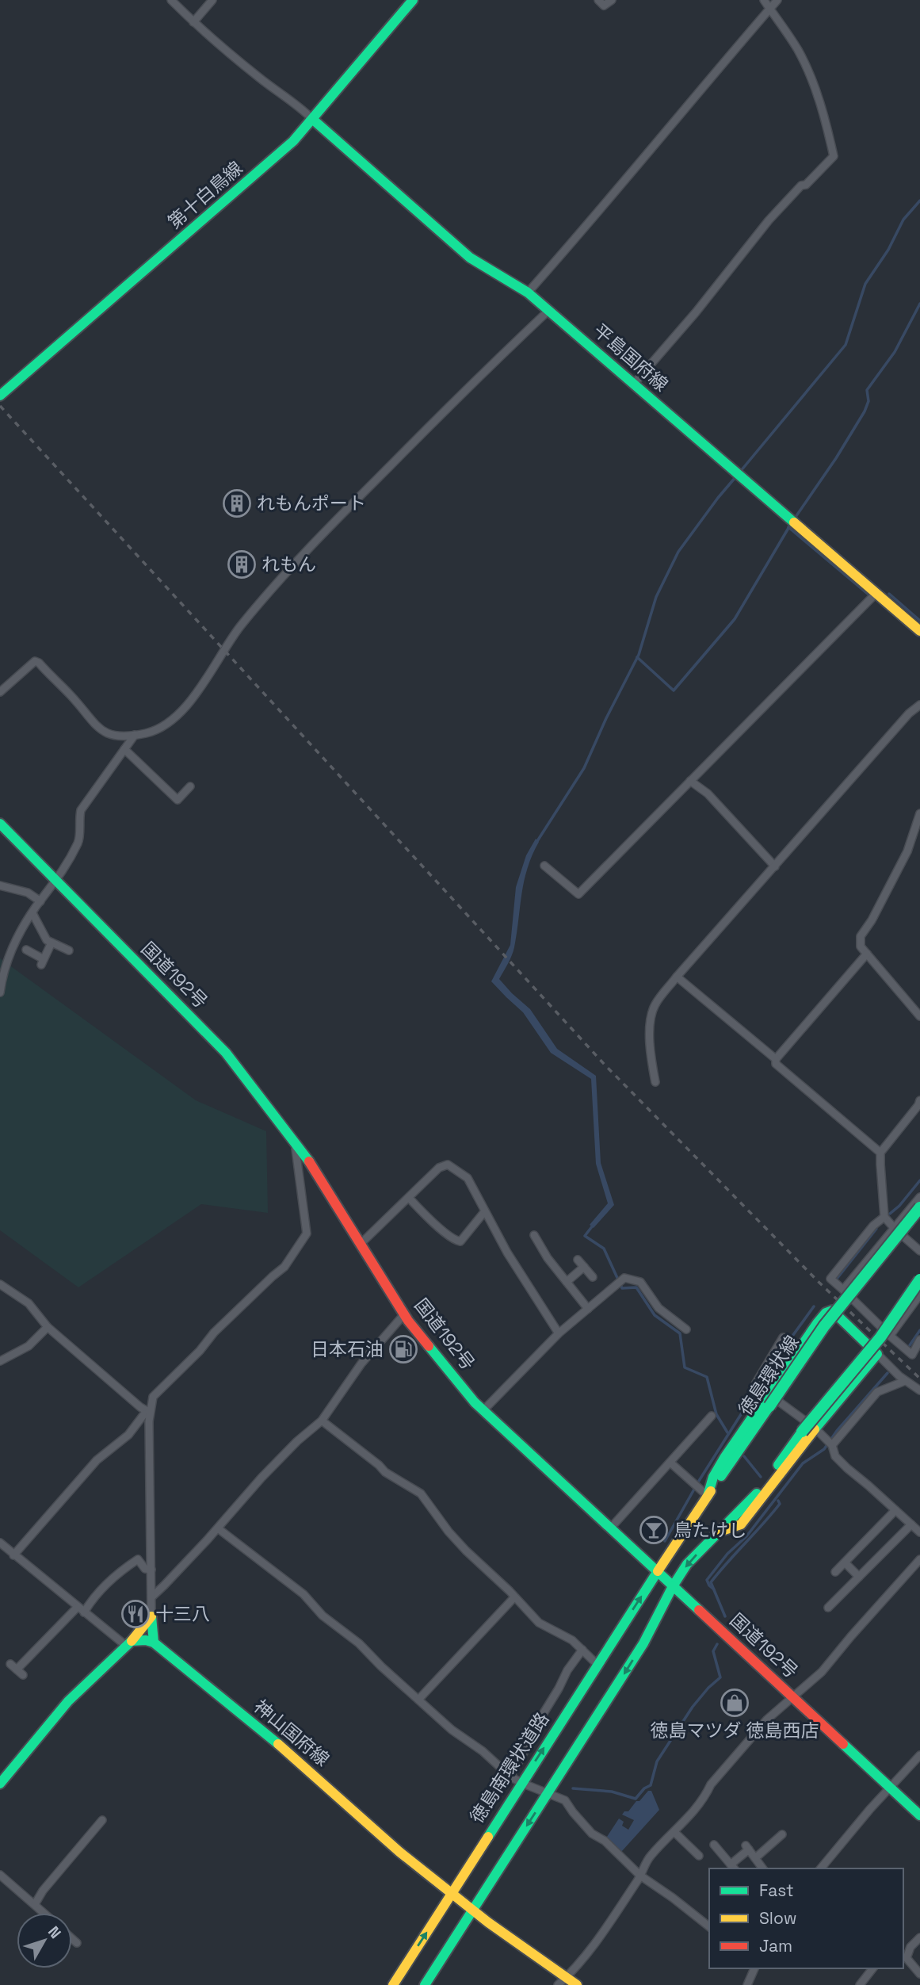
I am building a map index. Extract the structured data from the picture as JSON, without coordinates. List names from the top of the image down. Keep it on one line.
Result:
{"streets":{"main road":["第十白鳥線","平島国府線","国道192号","徳島環状線","神山国府線","徳島南環状道路"]},"crossings":[["第十白鳥線","平島国府線"],["国道192号","徳島環状線"],["国道192号","徳島南環状道路"],["徳島環状線","徳島南環状道路"],["神山国府線","徳島南環状道路"]],"places":{"building":["れもんポート","れもん"],"fuel station":["日本石油"],"bar":["鳥たけし"],"restaurant":["十三八"],"shop":["徳島マツダ 徳島西店"]},"legend":["Fast","Slow","Jam"],"north":"top right"}
